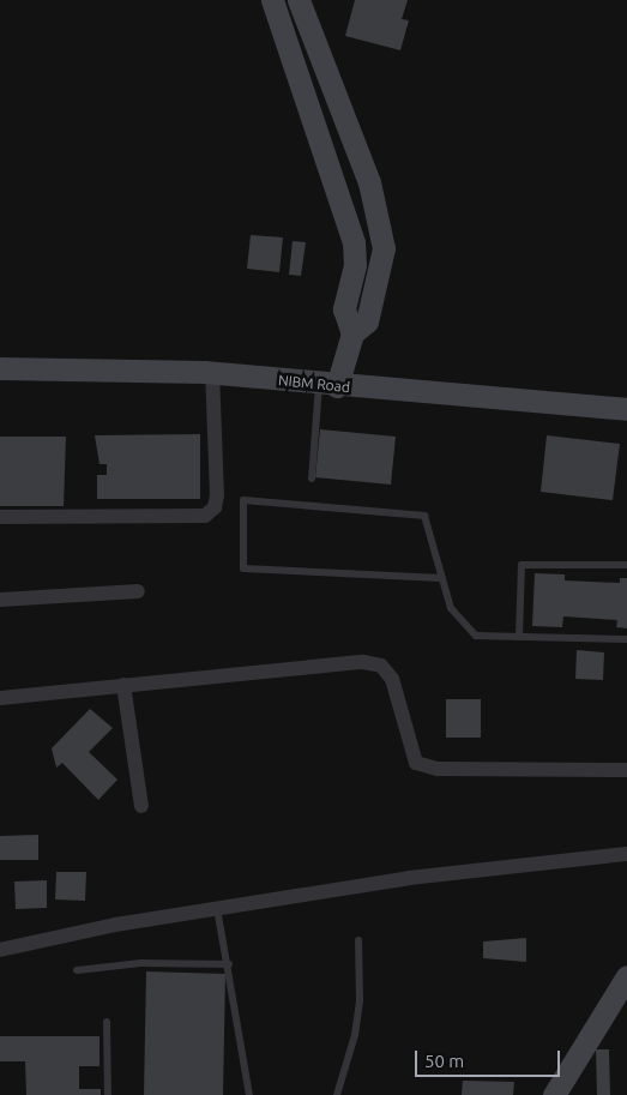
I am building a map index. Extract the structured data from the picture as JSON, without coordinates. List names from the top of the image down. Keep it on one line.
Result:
{"streets":{"street":["NIBM Road"]},"scale_bar":"50 m"}
